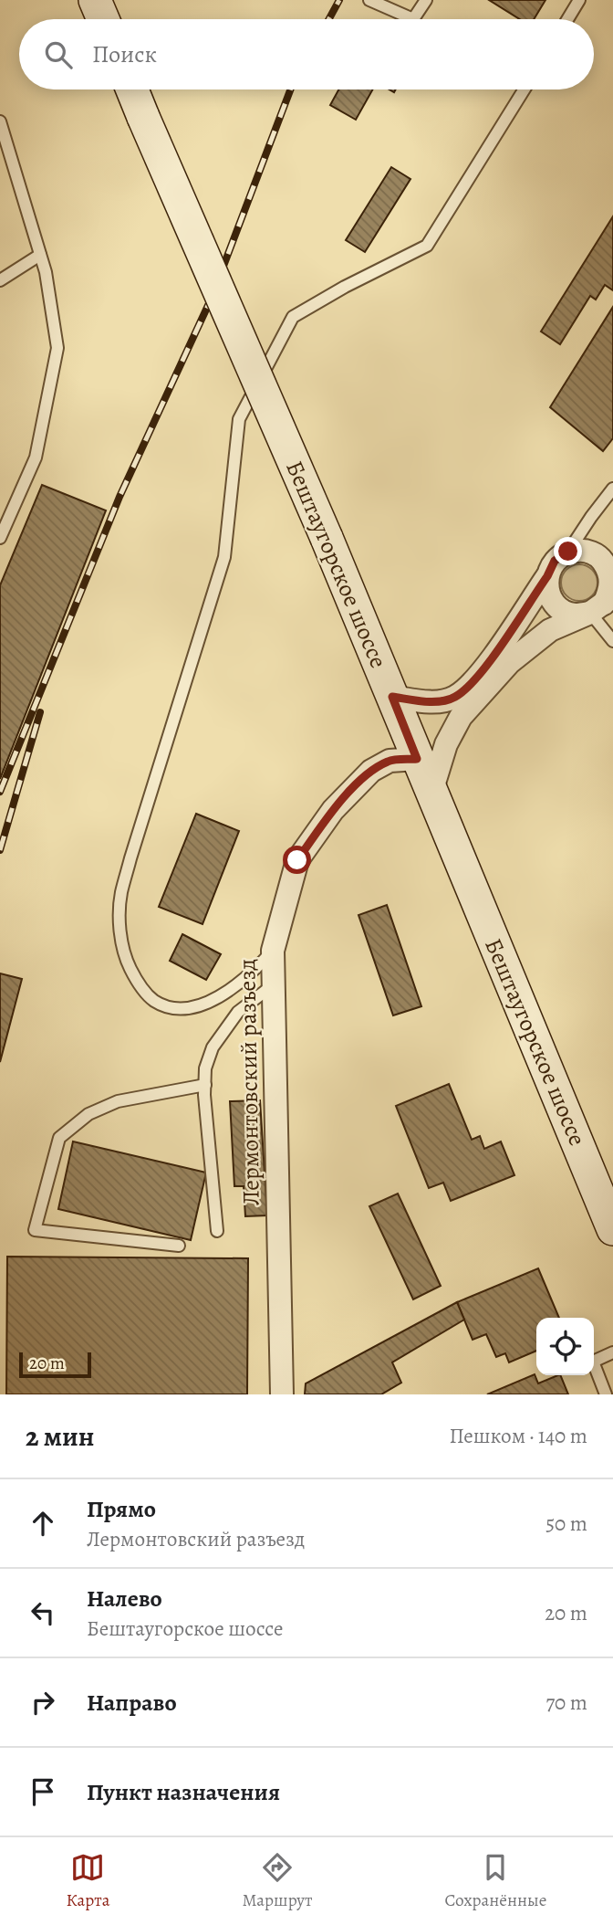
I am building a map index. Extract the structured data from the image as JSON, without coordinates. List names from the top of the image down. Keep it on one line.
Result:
{"streets":{"main road":["Бештаугорское шоссе"],"street":["Лермонтовский разъезд"]},"crossings":[["Бештаугорское шоссе","Лермонтовский разъезд"]],"scale_bar":"20 m","page":{"search":"Поиск","scale":"20 m","heading":["2 мин","Пешком · 140 m"],"list":[["Прямо","Лермонтовский разъезд","50 m"],["Налево","Бештаугорское шоссе","20 m"],["Направо","70 m"],"Пункт назначения"],"nav":["Карта","Маршрут","Сохранённые"]}}
